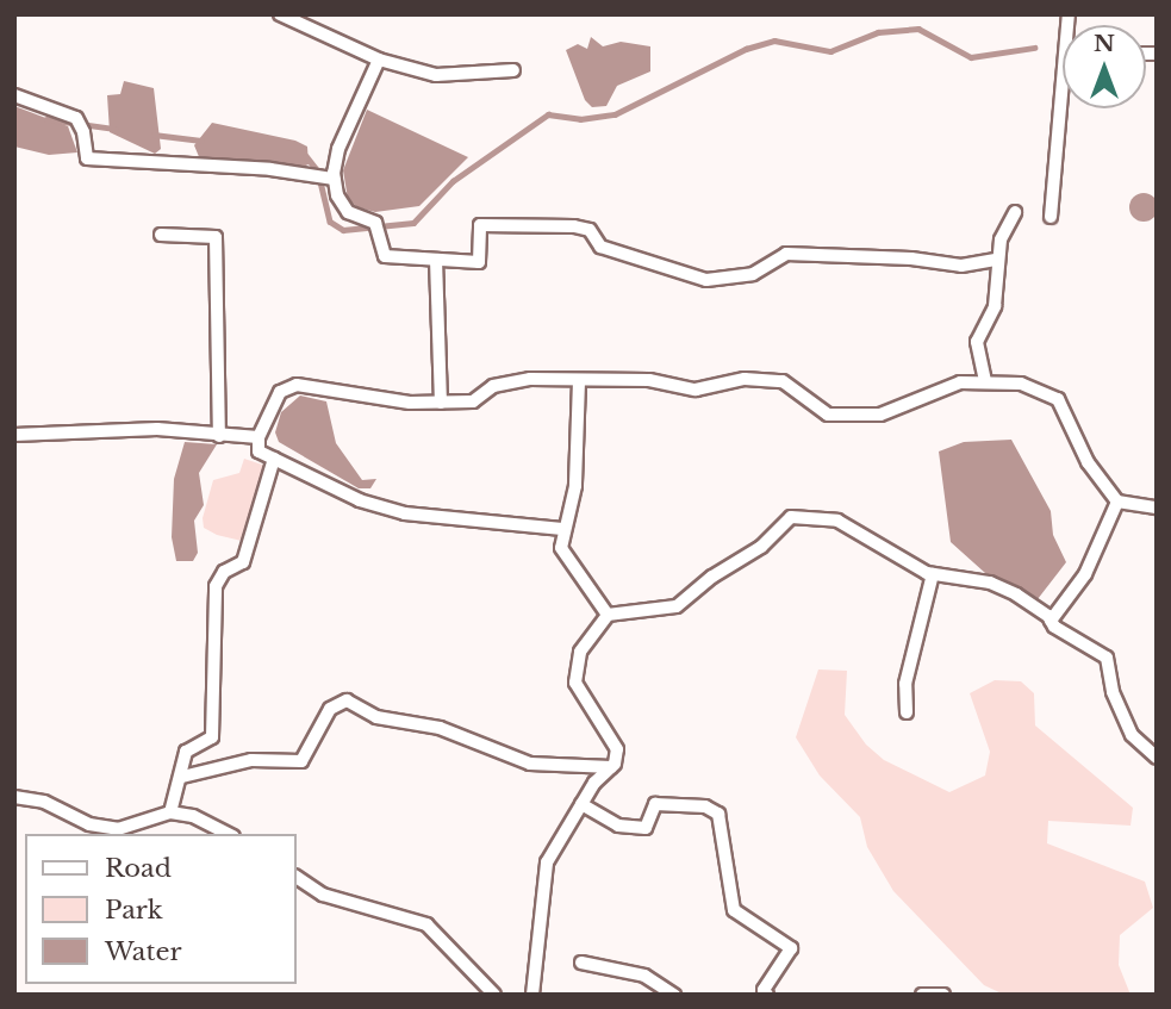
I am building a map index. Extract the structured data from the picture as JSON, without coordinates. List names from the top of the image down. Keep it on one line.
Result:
{"legend":["Road","Park","Water"],"north":"top"}
